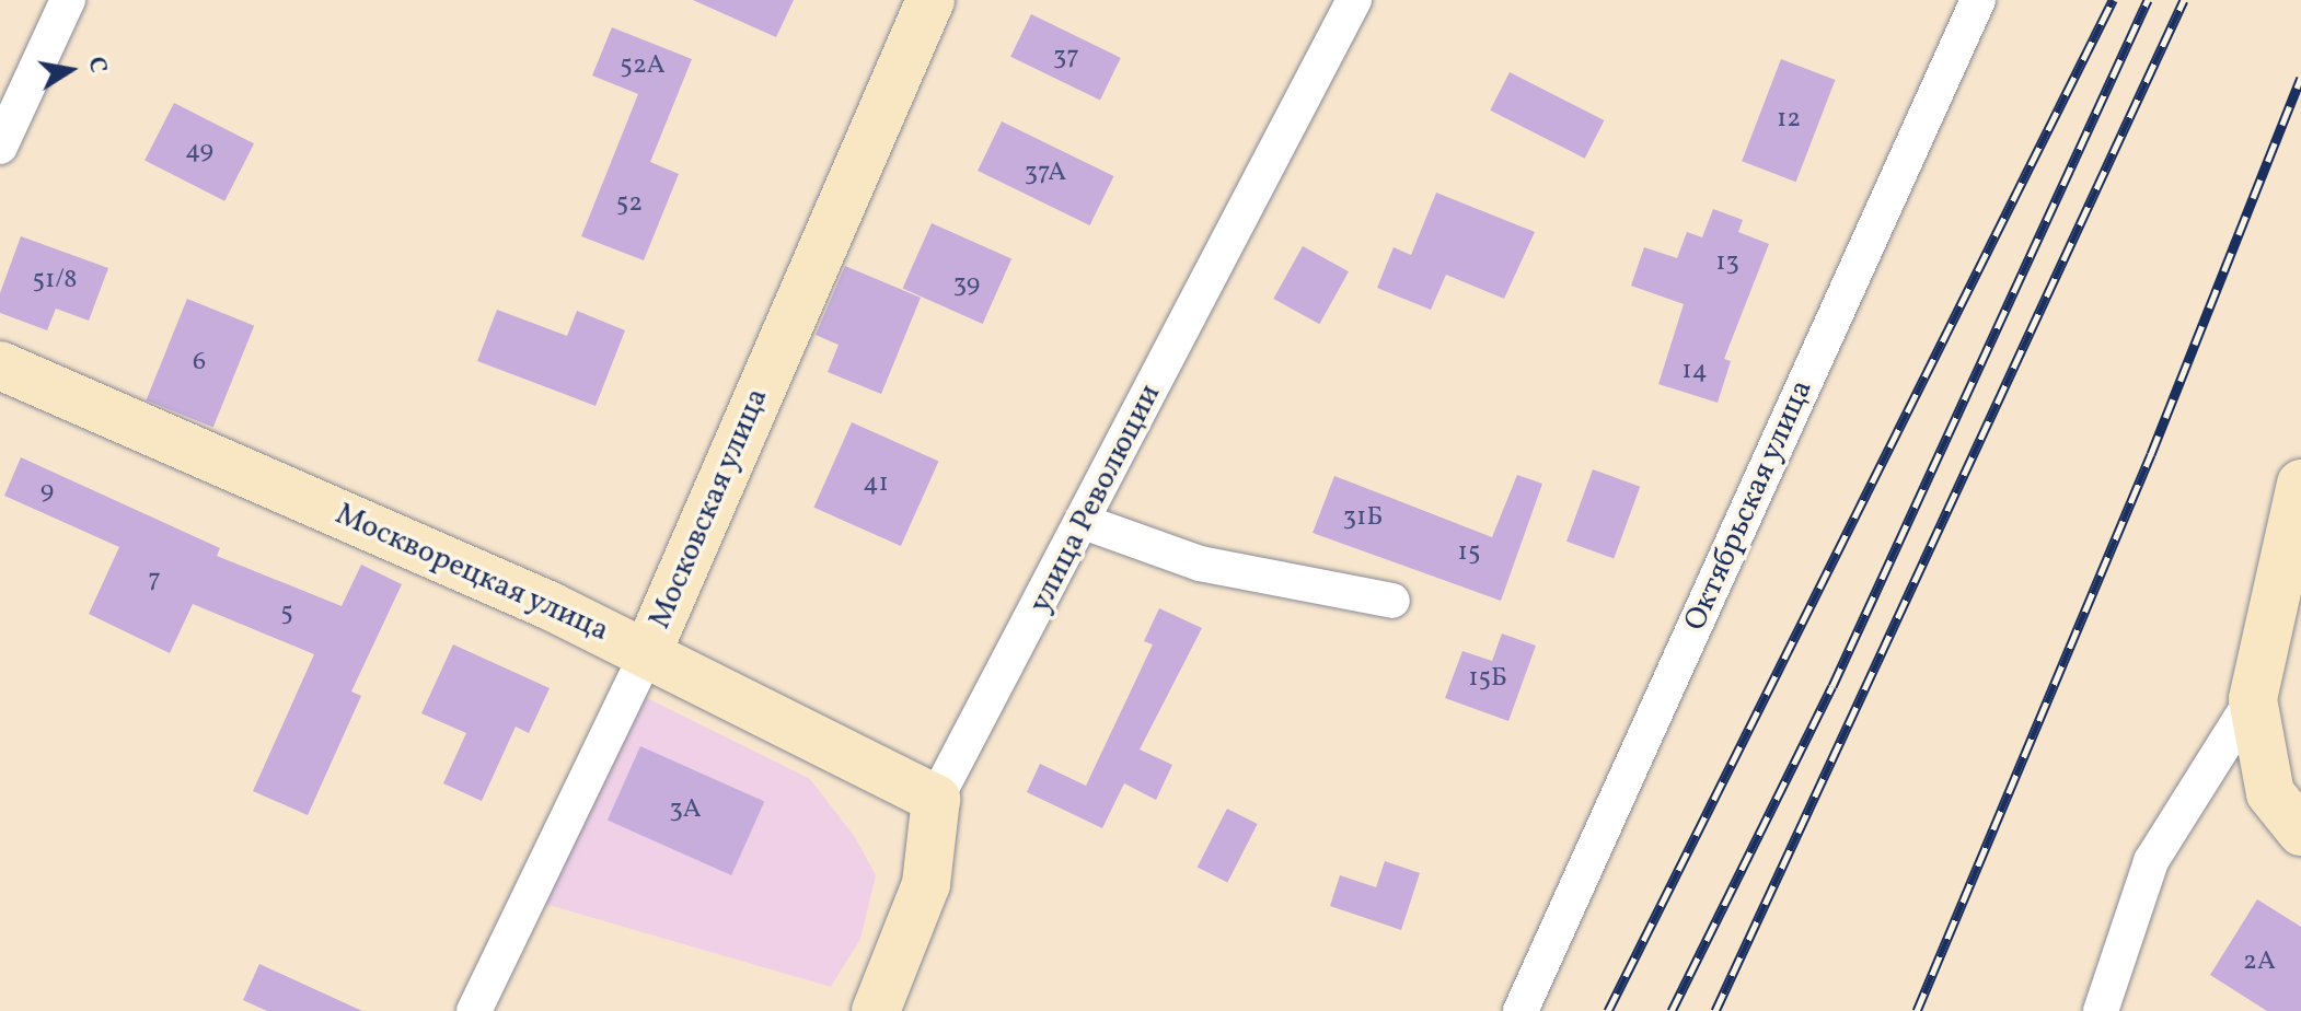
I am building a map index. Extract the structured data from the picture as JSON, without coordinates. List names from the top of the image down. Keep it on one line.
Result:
{"streets":{"street":["улица Революции","Октябрьская улица","Московская улица","Москворецкая улица"]},"crossings":[["улица Революции","Москворецкая улица"],["Московская улица","Москворецкая улица"]],"house_numbers":["37","52А","12","49","37А","52","13","51/8","39","6","14","41","9","31Б","15","7","5","15Б","3А","2А"],"north":"right"}
